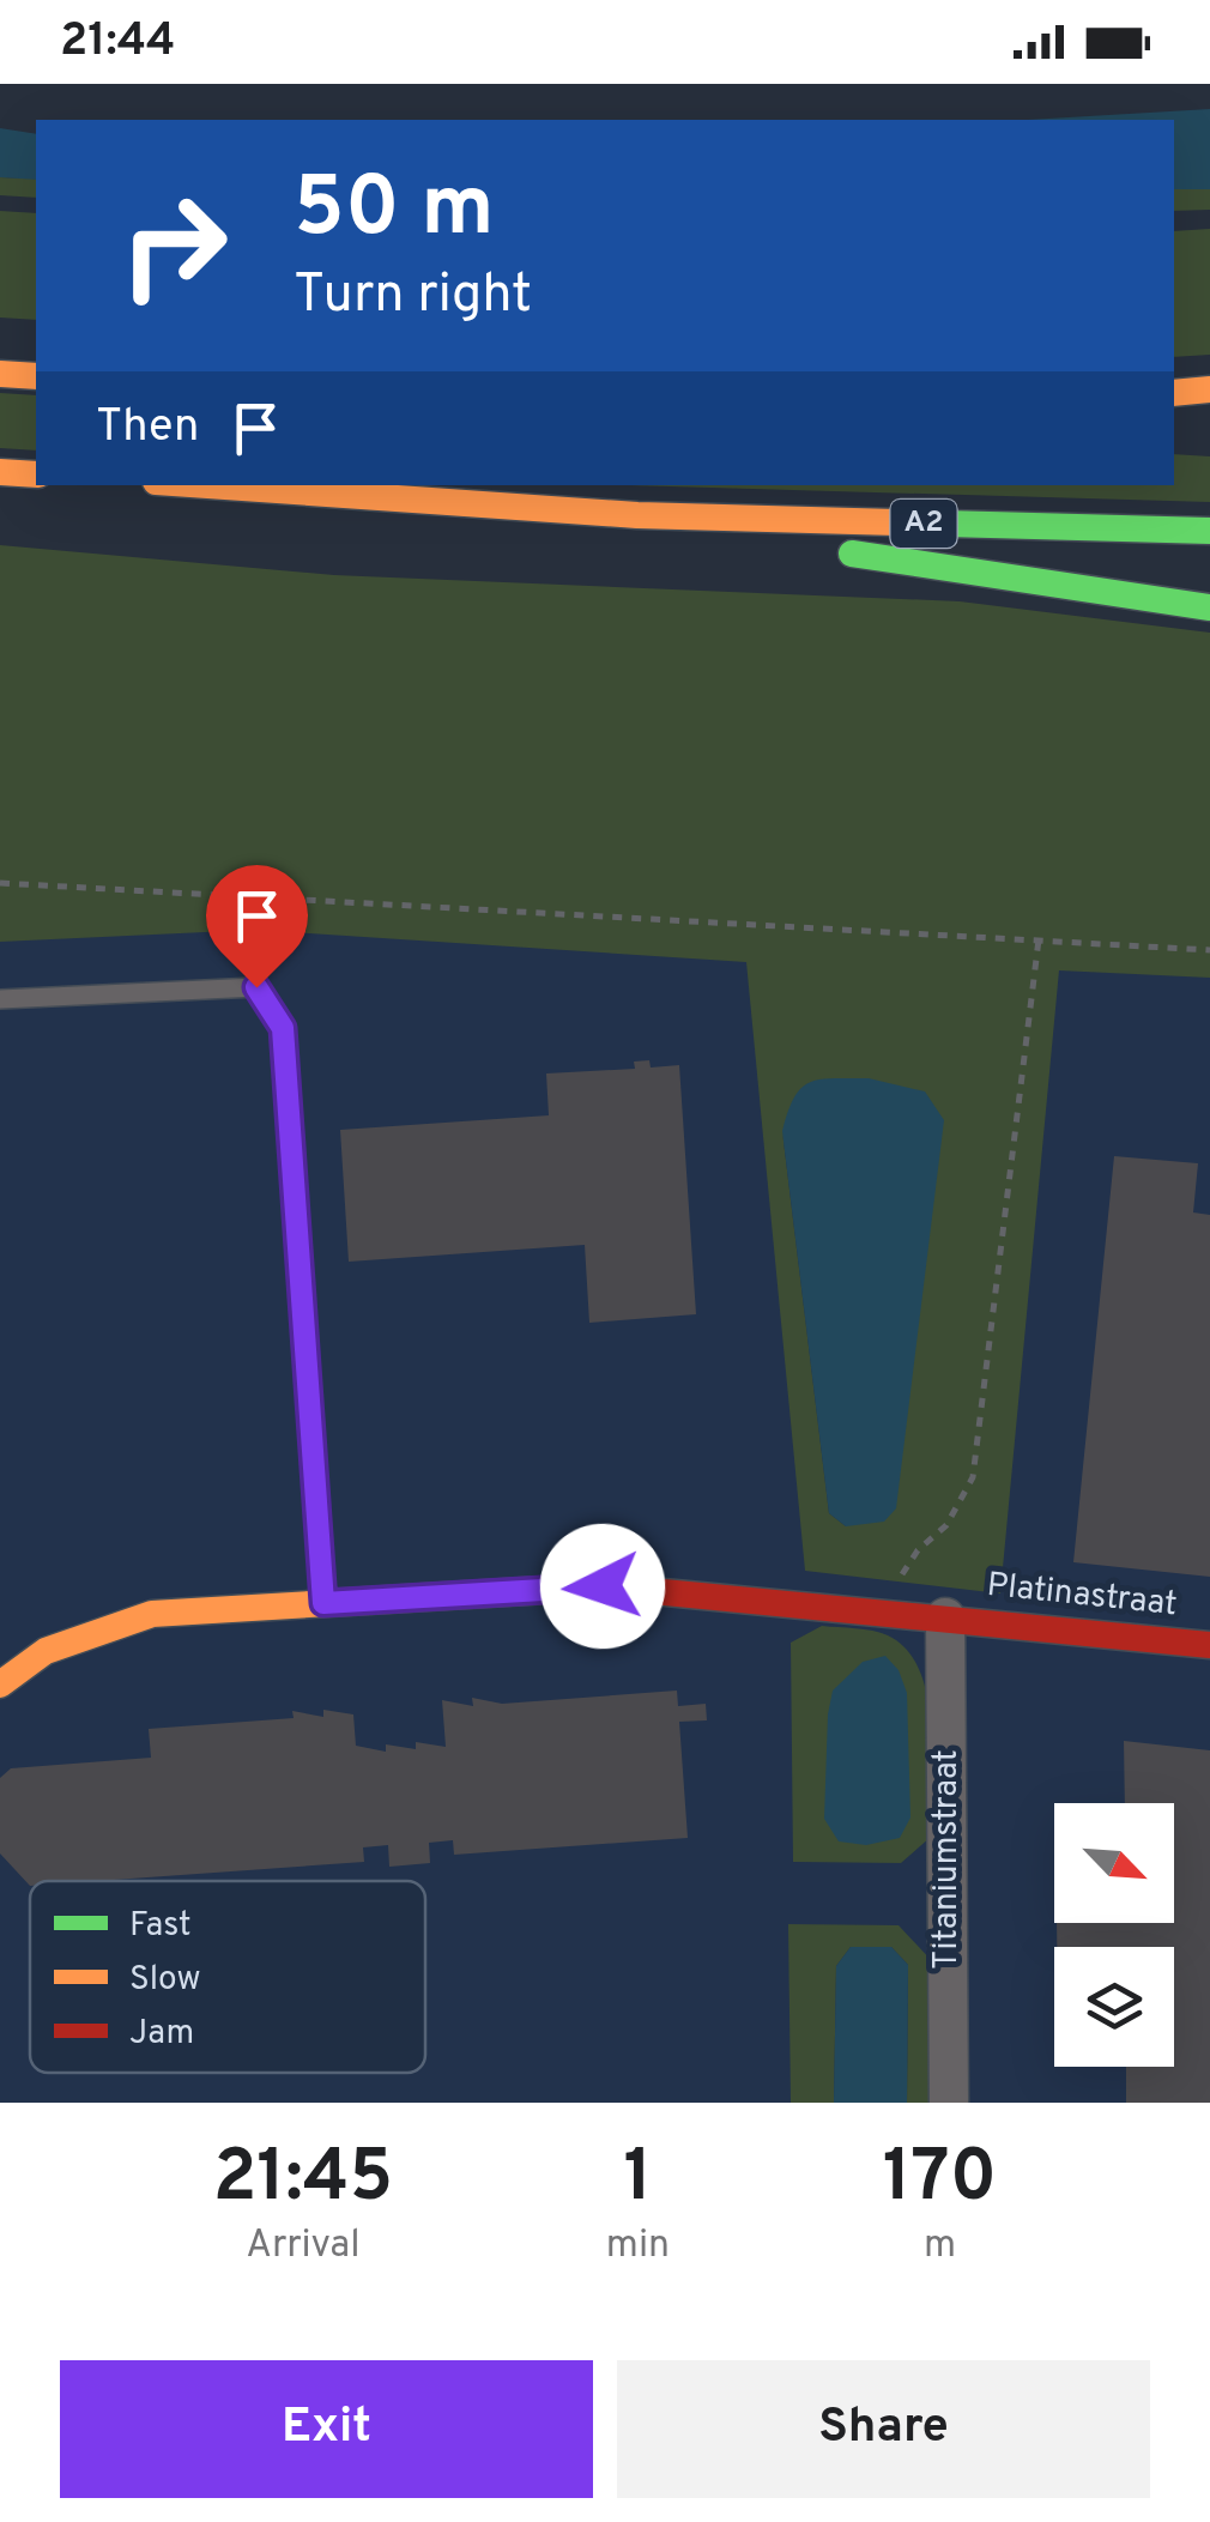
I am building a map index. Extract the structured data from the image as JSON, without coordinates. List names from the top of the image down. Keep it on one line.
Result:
{"streets":{"main road":["A2","Platinastraat"],"street":["Titaniumstraat"]},"crossings":[["Platinastraat","Titaniumstraat"]],"legend":["Fast","Slow","Jam"],"north":"bottom right","page":{"status":"21:44","turn":["50 m","Turn right"],"then":"Then","eta":["21:45","Arrival","1","min","170","m"],"buttons":["Exit","Share"]}}
